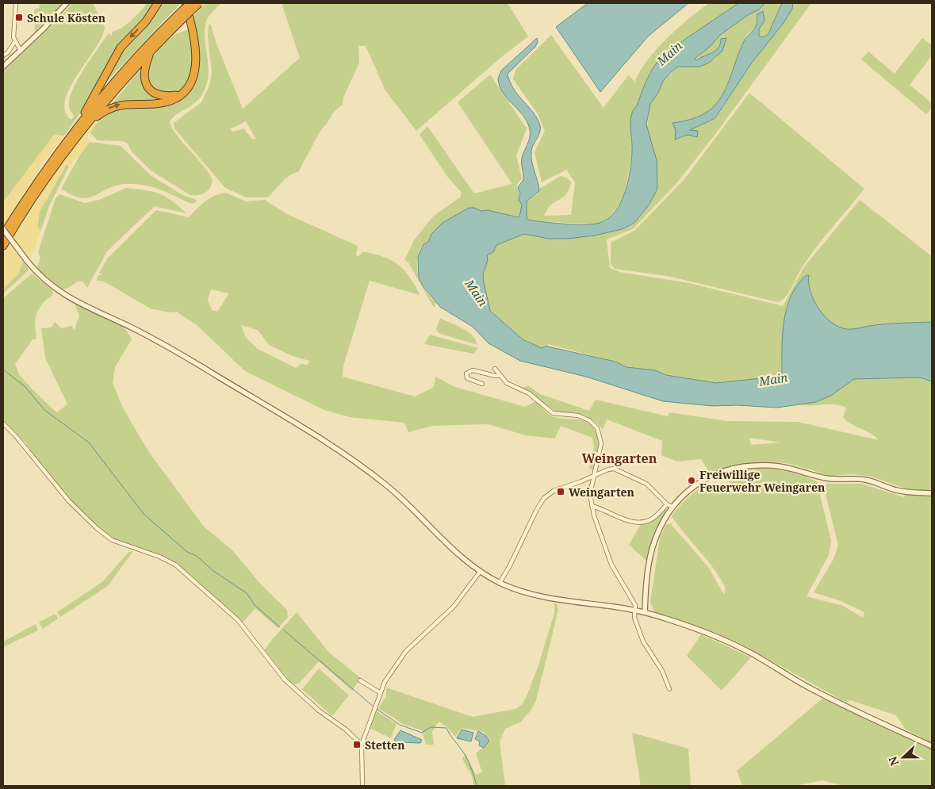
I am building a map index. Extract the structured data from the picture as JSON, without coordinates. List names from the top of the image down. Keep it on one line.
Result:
{"districts":["Weingarten"],"water":["Main"],"places":{"transit":["Schule Kösten","Weingarten","Stetten"],"other":["Freiwillige Feuerwehr Weingaren"]},"north":"left"}
